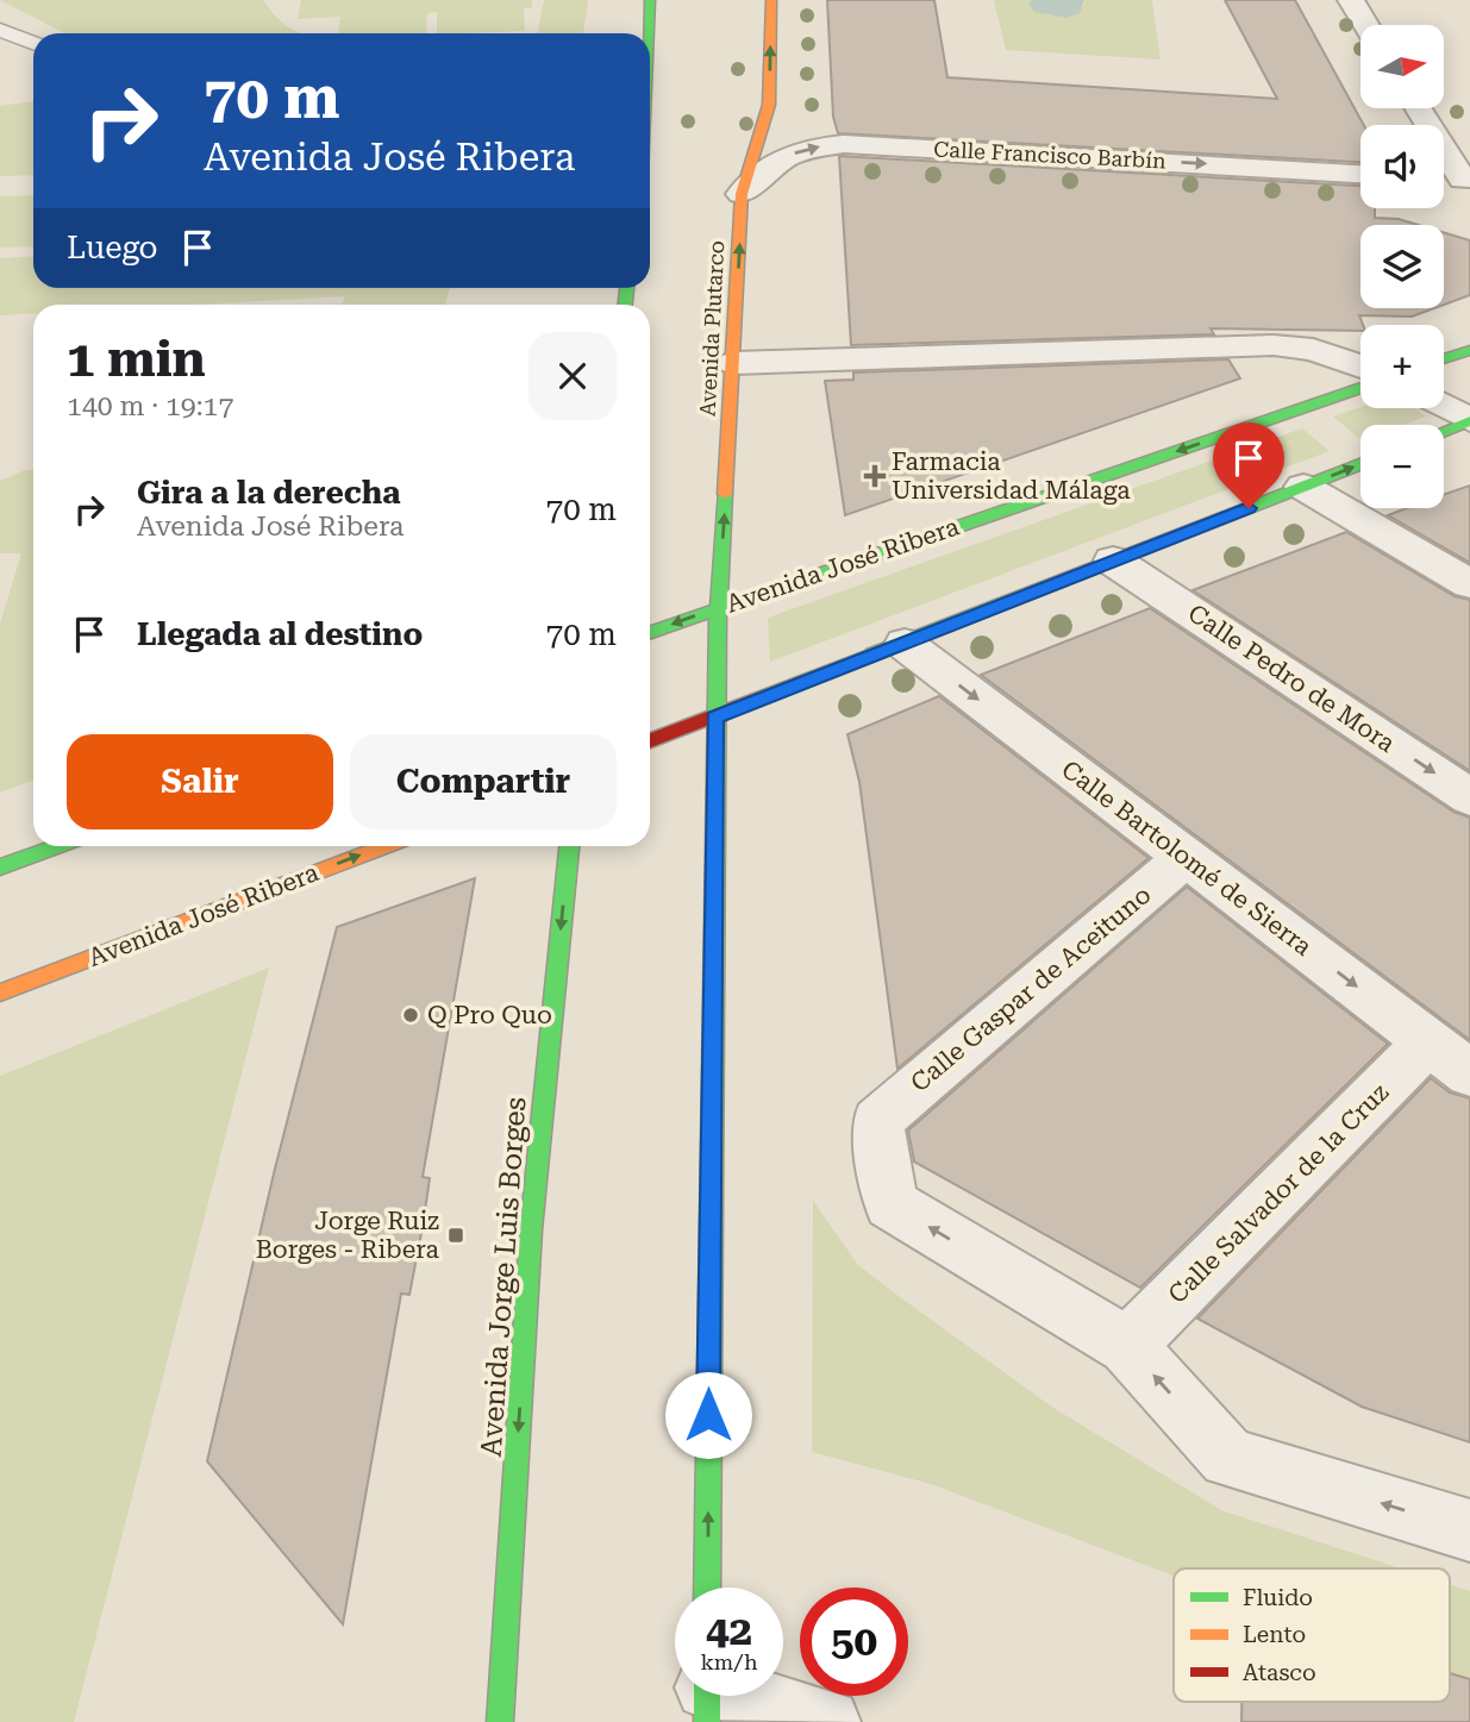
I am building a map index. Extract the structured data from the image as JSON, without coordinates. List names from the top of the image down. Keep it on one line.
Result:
{"streets":{"main road":["Avenida Plutarco","Avenida José Ribera","Avenida Jorge Luis Borges"],"street":["Calle Francisco Barbín","Calle Pedro de Mora","Calle Bartolomé de Sierra","Calle Gaspar de Aceituno","Calle Salvador de la Cruz"]},"crossings":[["Calle Francisco Barbín","Avenida Plutarco"],["Avenida Plutarco","Avenida José Ribera"],["Calle Bartolomé de Sierra","Calle Gaspar de Aceituno"],["Calle Bartolomé de Sierra","Calle Salvador de la Cruz"],["Calle Gaspar de Aceituno","Calle Salvador de la Cruz"]],"one_way":["Avenida Plutarco","Calle Bartolomé de Sierra"],"places":{"health":["Farmacia Universidad Málaga"],"other":["Q Pro Quo"],"transit":["Jorge Ruiz Borges - Ribera"]},"legend":["Fluido","Lento","Atasco"],"north":"right","page":{"map_buttons":["+","−"],"turn":["70 m","Avenida José Ribera"],"then":"Luego","heading":["1 min","140 m · 19:17"],"list":[{"name":"Gira a la derecha","note":"Avenida José Ribera","value":"70 m"},{"name":"Llegada al destino","value":"70 m"}],"buttons":["Salir","Compartir"],"speed":"42 km/h","limit":"50"}}
